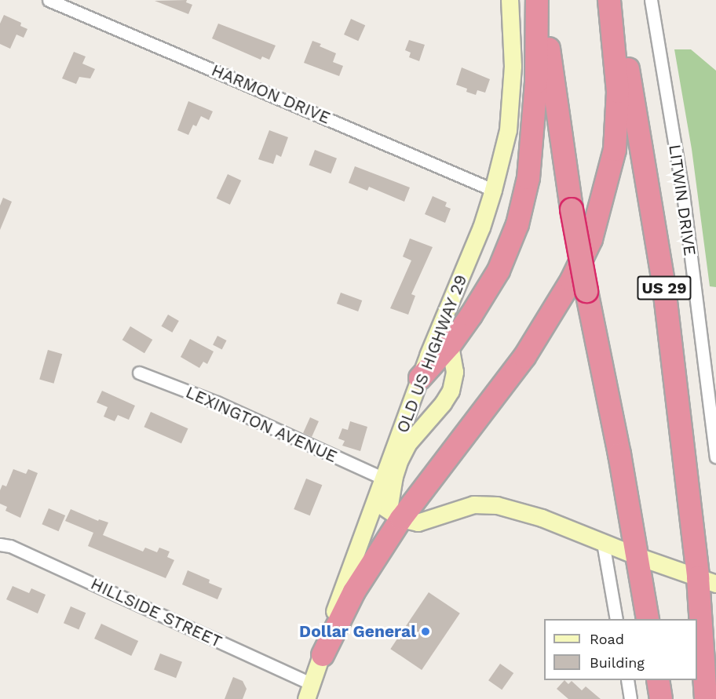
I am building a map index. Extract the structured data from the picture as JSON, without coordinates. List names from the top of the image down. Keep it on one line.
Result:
{"streets":{"highway":["US 29"],"street":["HARMON DRIVE","LITWIN DRIVE","OLD US HIGHWAY 29","LEXINGTON AVENUE","HILLSIDE STREET"]},"crossings":[["HARMON DRIVE","OLD US HIGHWAY 29"],["OLD US HIGHWAY 29","LEXINGTON AVENUE"],["OLD US HIGHWAY 29","HILLSIDE STREET"]],"places":["Dollar General"],"legend":["Road","Building"]}
